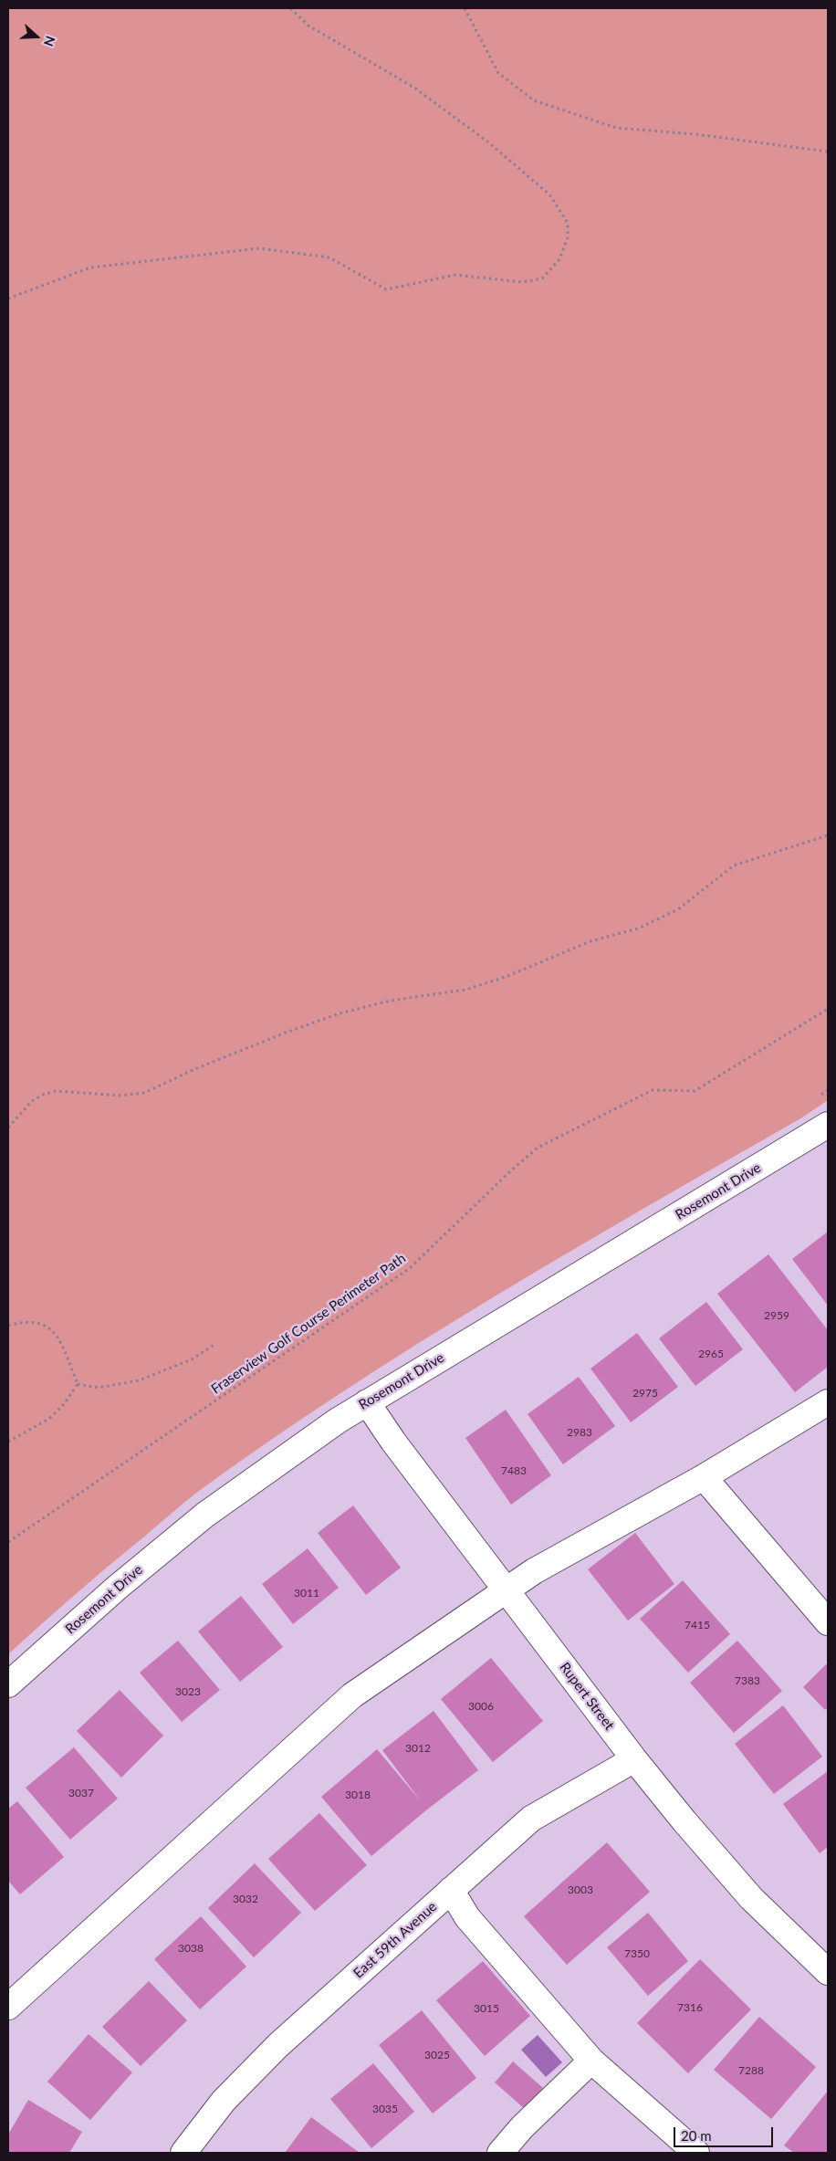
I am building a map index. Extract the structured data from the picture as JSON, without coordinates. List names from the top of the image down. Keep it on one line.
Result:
{"streets":{"street":["Rosemont Drive","Rupert Street","East 59th Avenue"],"path":["Fraserview Golf Course Perimeter Path"]},"crossings":[["Rosemont Drive","Rupert Street"],["Rupert Street","East 59th Avenue"]],"house_numbers":["2959","2965","2975","2983","7483","3011","7415","7383","3023","3006","3012","3037","3018","3003","3032","3038","7350","7316","3015","3025","7288","3035"],"scale_bar":"20 m","north":"right"}
